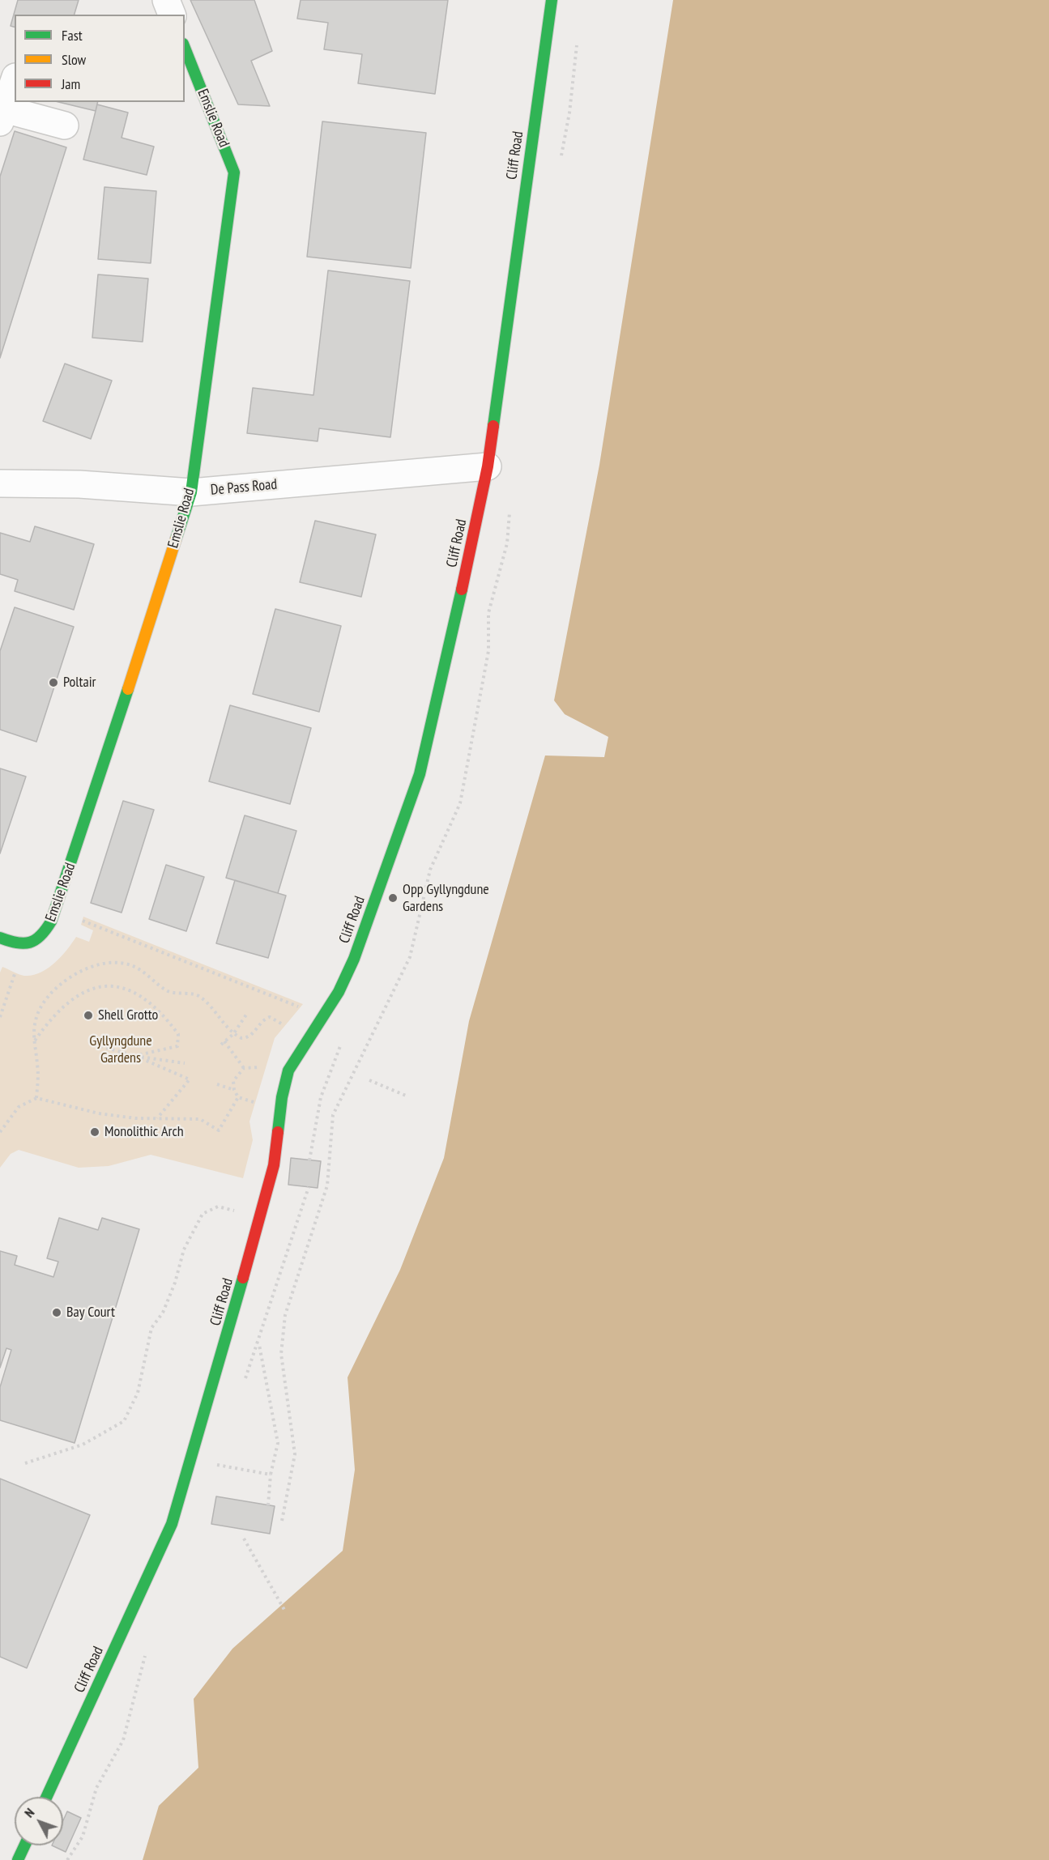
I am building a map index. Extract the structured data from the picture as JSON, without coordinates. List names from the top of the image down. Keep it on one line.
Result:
{"streets":{"street":["Emslie Road","Cliff Road","De Pass Road"]},"crossings":[["Emslie Road","De Pass Road"],["Cliff Road","De Pass Road"]],"parks":["Gyllyngdune Gardens"],"places":["Poltair","Opp Gyllyngdune Gardens","Shell Grotto","Monolithic Arch","Bay Court"],"legend":["Fast","Slow","Jam"],"north":"top left"}
